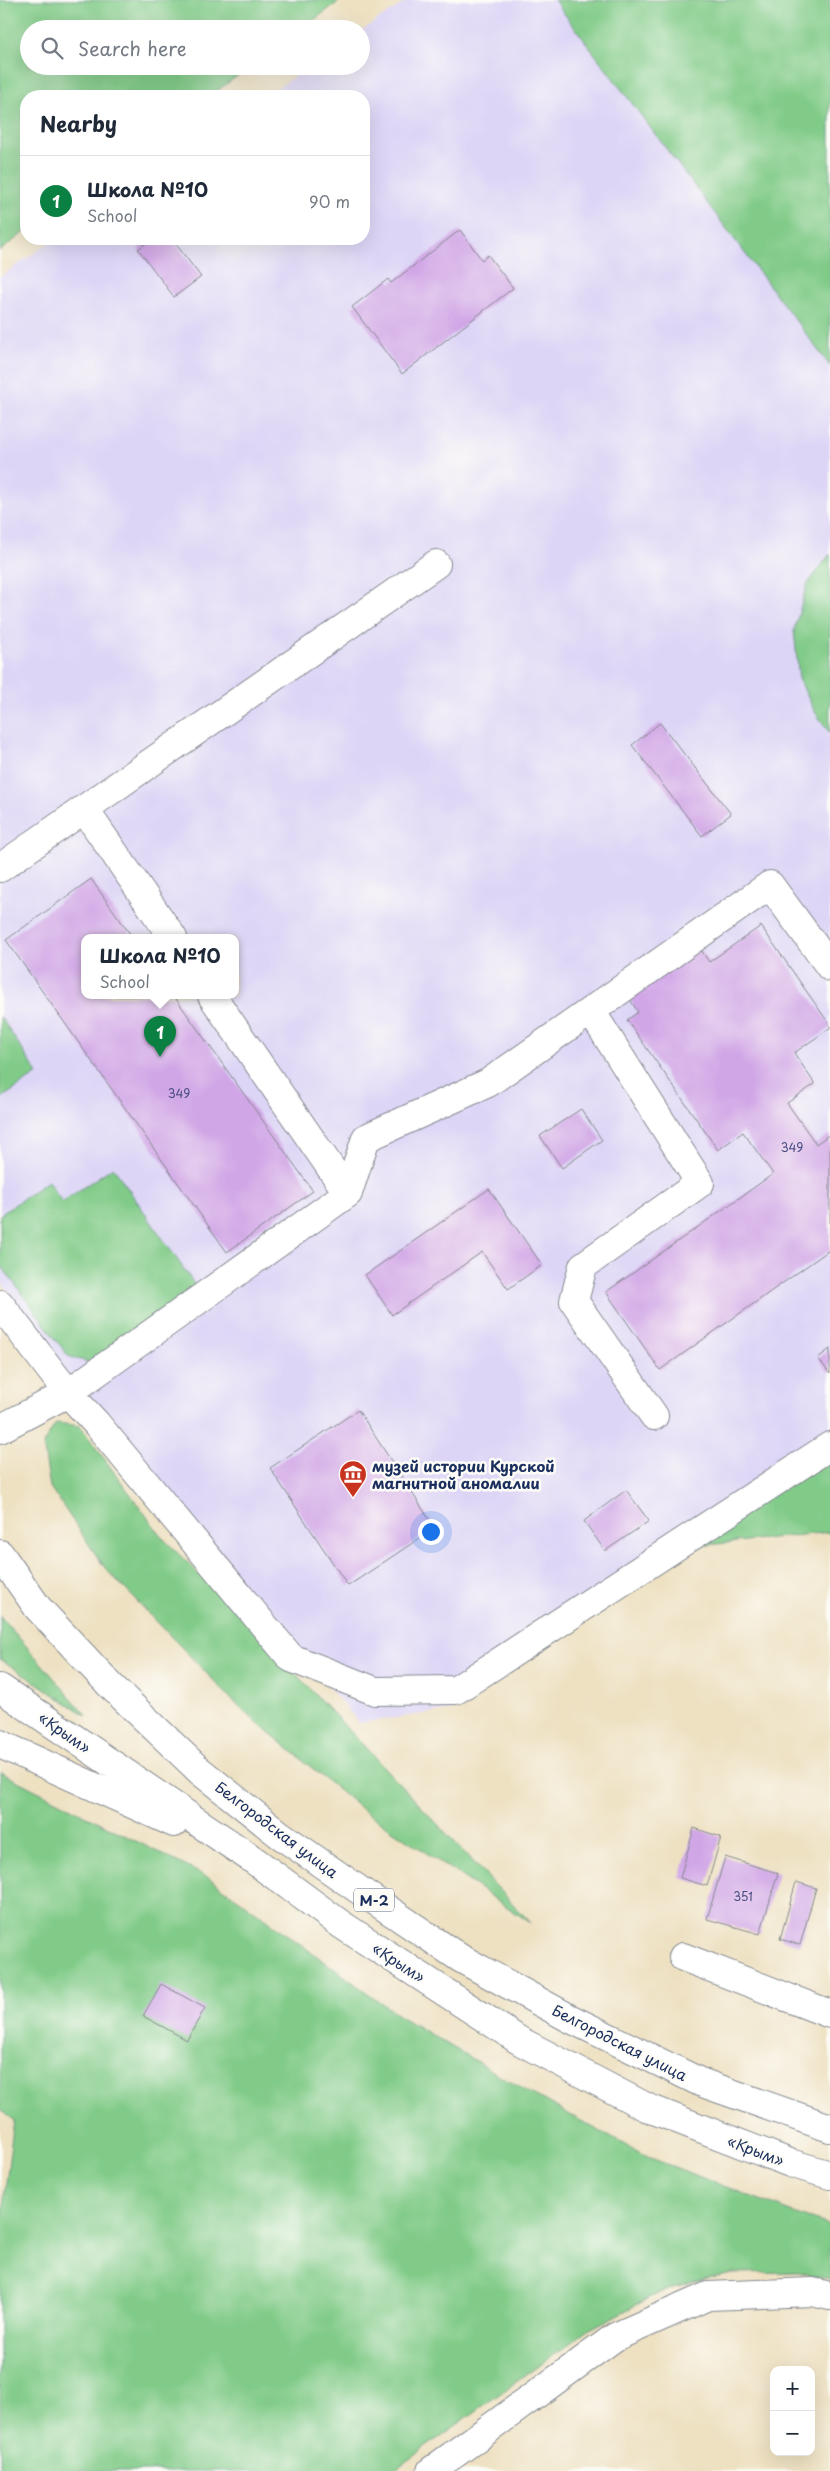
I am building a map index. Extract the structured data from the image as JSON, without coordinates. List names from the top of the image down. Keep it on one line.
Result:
{"streets":{"main road":["«Крым»","Белгородская улица","М-2"]},"places":{"museum":["музей истории Курской магнитной аномалии"]},"house_numbers":["349","349","351"],"page":{"search":"Search here","heading":"Nearby","list":[{"mark":"1","name":"Школа №10","note":"School","value":"90 m"}],"popup":["Школа №10","School"],"pins":"1","map_buttons":["+","−"]}}
